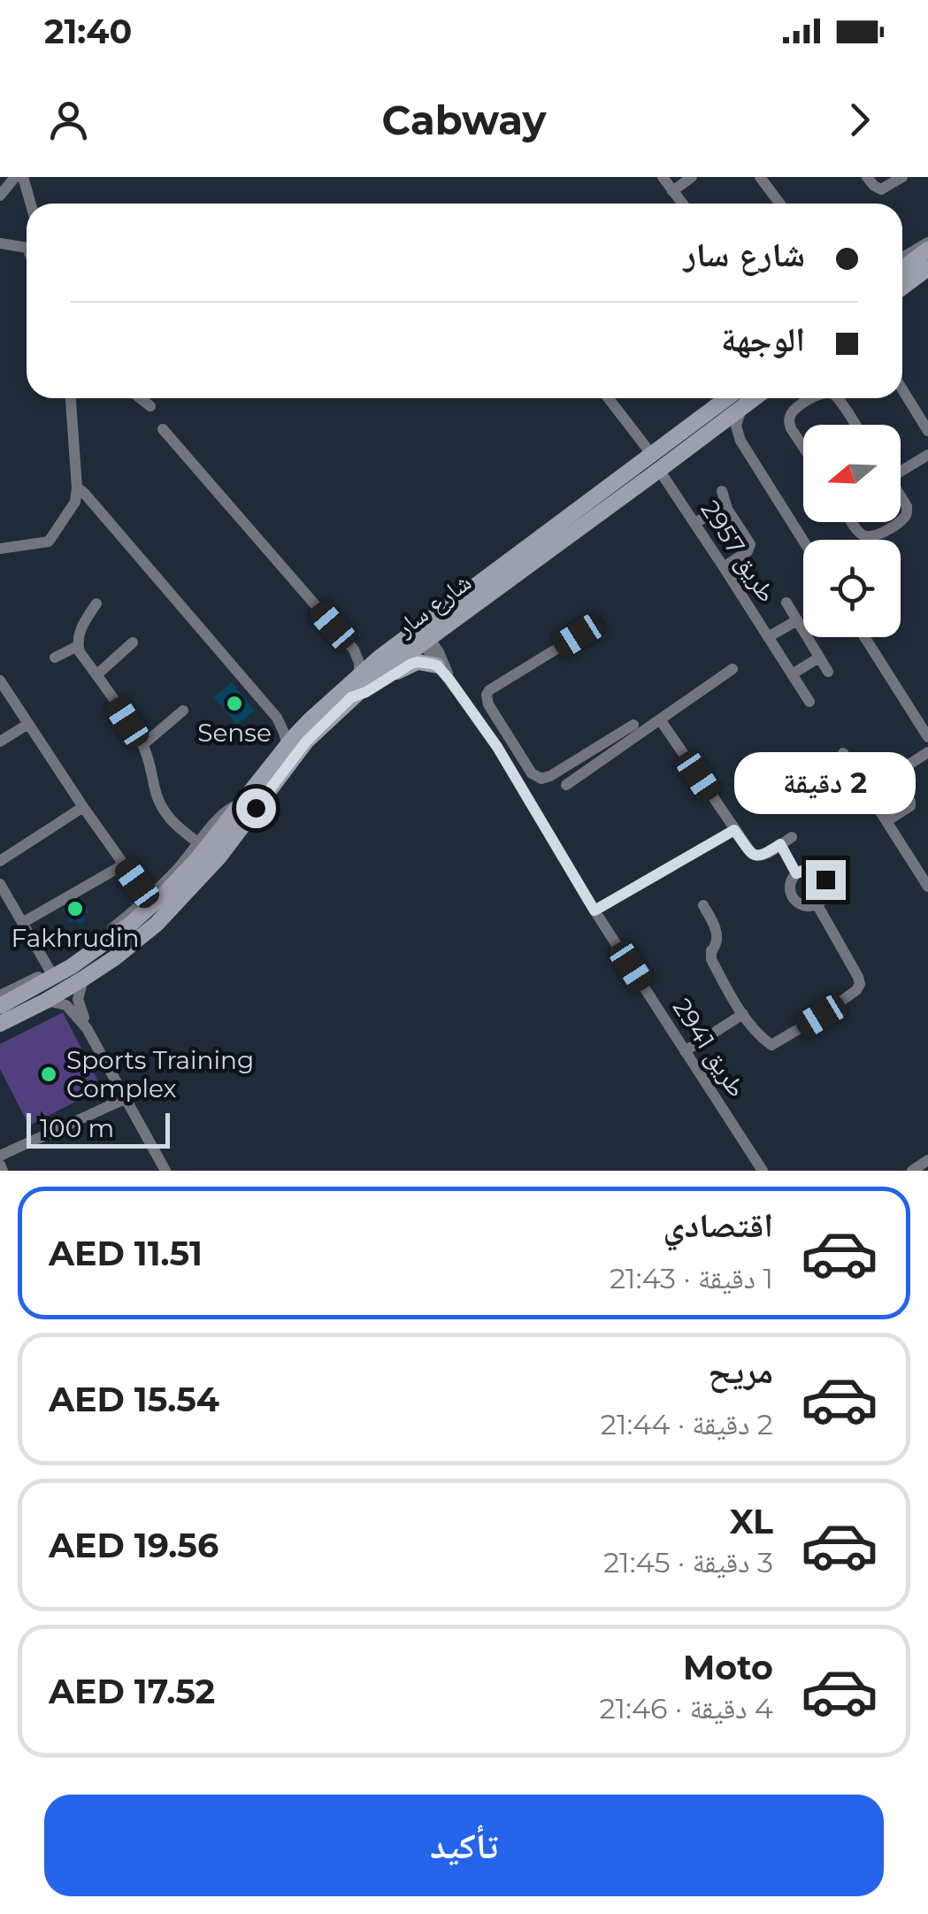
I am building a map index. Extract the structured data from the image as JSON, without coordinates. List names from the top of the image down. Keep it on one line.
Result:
{"streets":{"street":["طريق 2957","شارع سار","طريق 2941"]},"crossings":[["طريق 2957","شارع سار"],["شارع سار","طريق 2941"]],"places":["Sense","Fakhrudin","Sports Training Complex"],"scale_bar":"100 m","north":"left","page":{"status":"21:40","header":"Cabway","banner":["شارع سار","الوجهة"],"bubble":"2 دقيقة","scale":"100 m","list":[{"name":"اقتصادي","note":"1 دقيقة · 21:43","value":"AED 11.51"},{"name":"مريح","note":"2 دقيقة · 21:44","value":"AED 15.54"},{"name":"XL","note":"3 دقيقة · 21:45","value":"AED 19.56"},{"name":"Moto","note":"4 دقيقة · 21:46","value":"AED 17.52"}],"buttons":"تأكيد"}}
